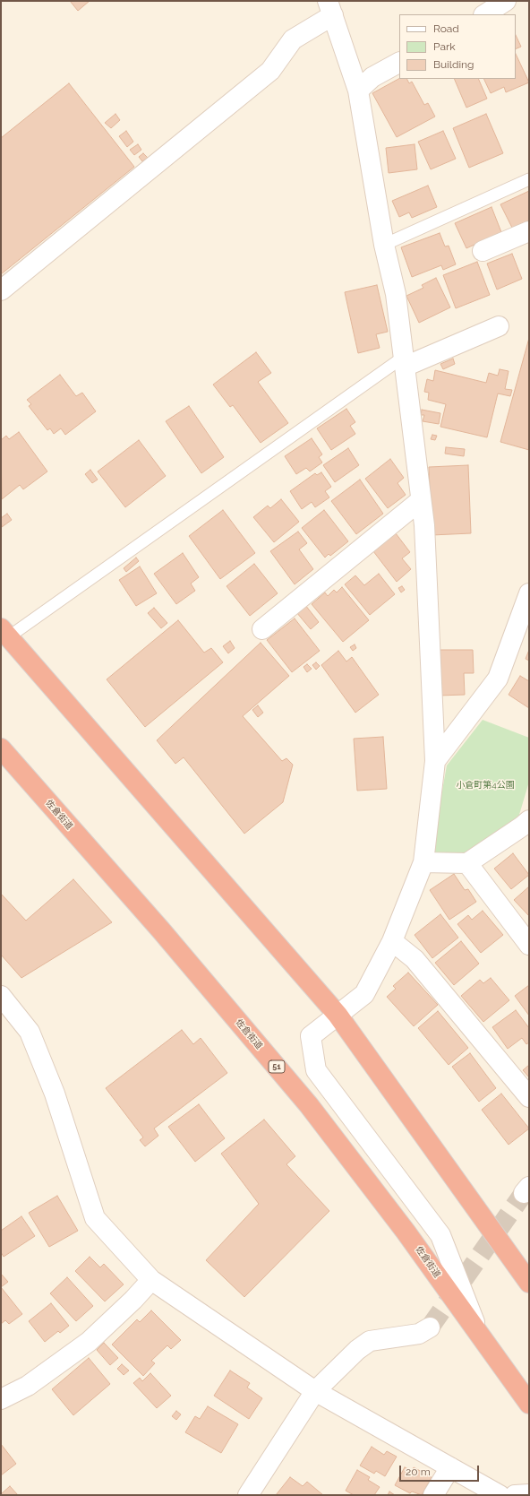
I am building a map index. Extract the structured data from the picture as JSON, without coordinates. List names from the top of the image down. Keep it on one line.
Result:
{"streets":{"highway":["佐倉街道","51"]},"parks":["小倉町第4公園"],"legend":["Road","Park","Building"],"scale_bar":"20 m"}
